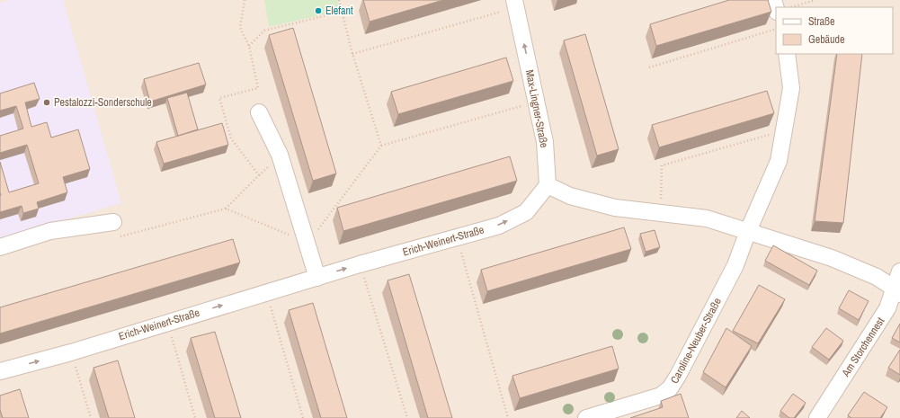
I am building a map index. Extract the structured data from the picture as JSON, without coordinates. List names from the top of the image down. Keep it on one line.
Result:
{"streets":{"street":["Max-Lingner-Straße","Erich-Weinert-Straße","Caroline-Neuber-Straße","Am Storchennest"]},"crossings":[["Max-Lingner-Straße","Erich-Weinert-Straße"]],"one_way":["Max-Lingner-Straße","Erich-Weinert-Straße"],"places":["Elefant","Pestalozzi-Sonderschule"],"legend":["Straße","Gebäude"]}
